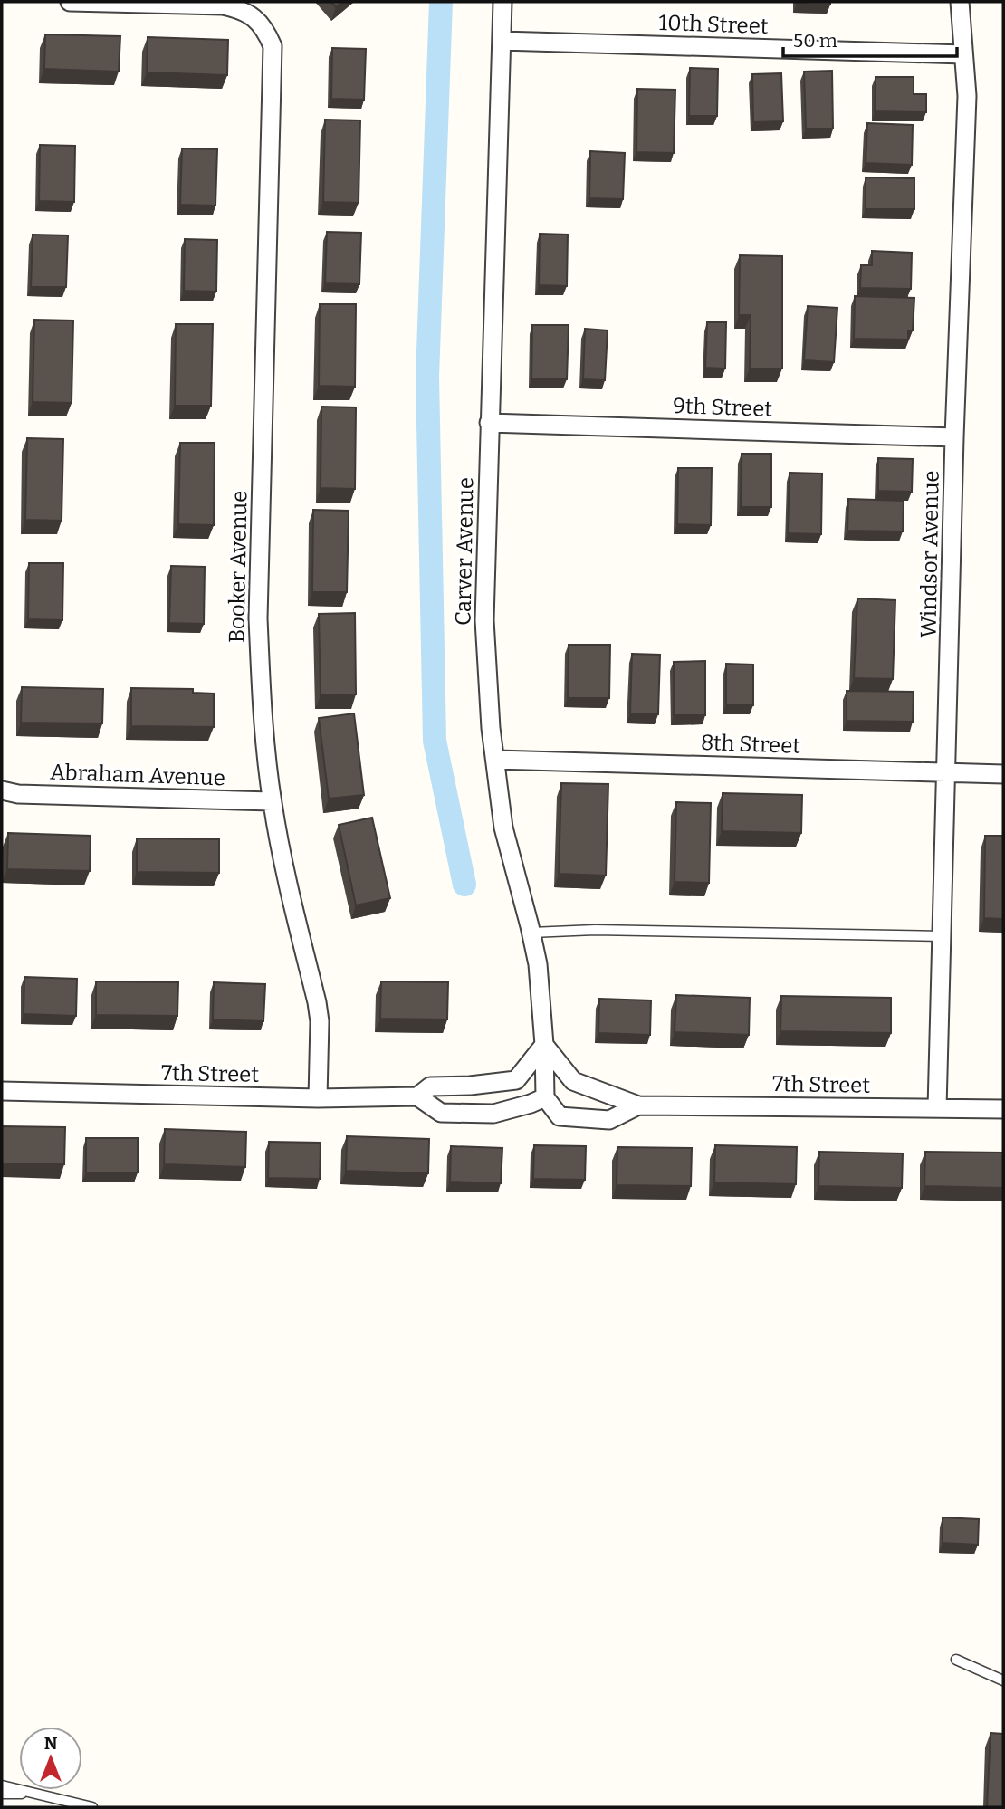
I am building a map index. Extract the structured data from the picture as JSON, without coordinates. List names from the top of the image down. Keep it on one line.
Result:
{"streets":{"street":["10th Street","9th Street","Carver Avenue","Windsor Avenue","Booker Avenue","8th Street","Abraham Avenue","7th Street"]},"crossings":[["10th Street","Carver Avenue"],["10th Street","Windsor Avenue"],["9th Street","Carver Avenue"],["9th Street","Windsor Avenue"],["Carver Avenue","8th Street"],["Carver Avenue","7th Street"],["Windsor Avenue","8th Street"],["Windsor Avenue","7th Street"],["Booker Avenue","Abraham Avenue"],["Booker Avenue","7th Street"]],"scale_bar":"50 m","north":"top"}
